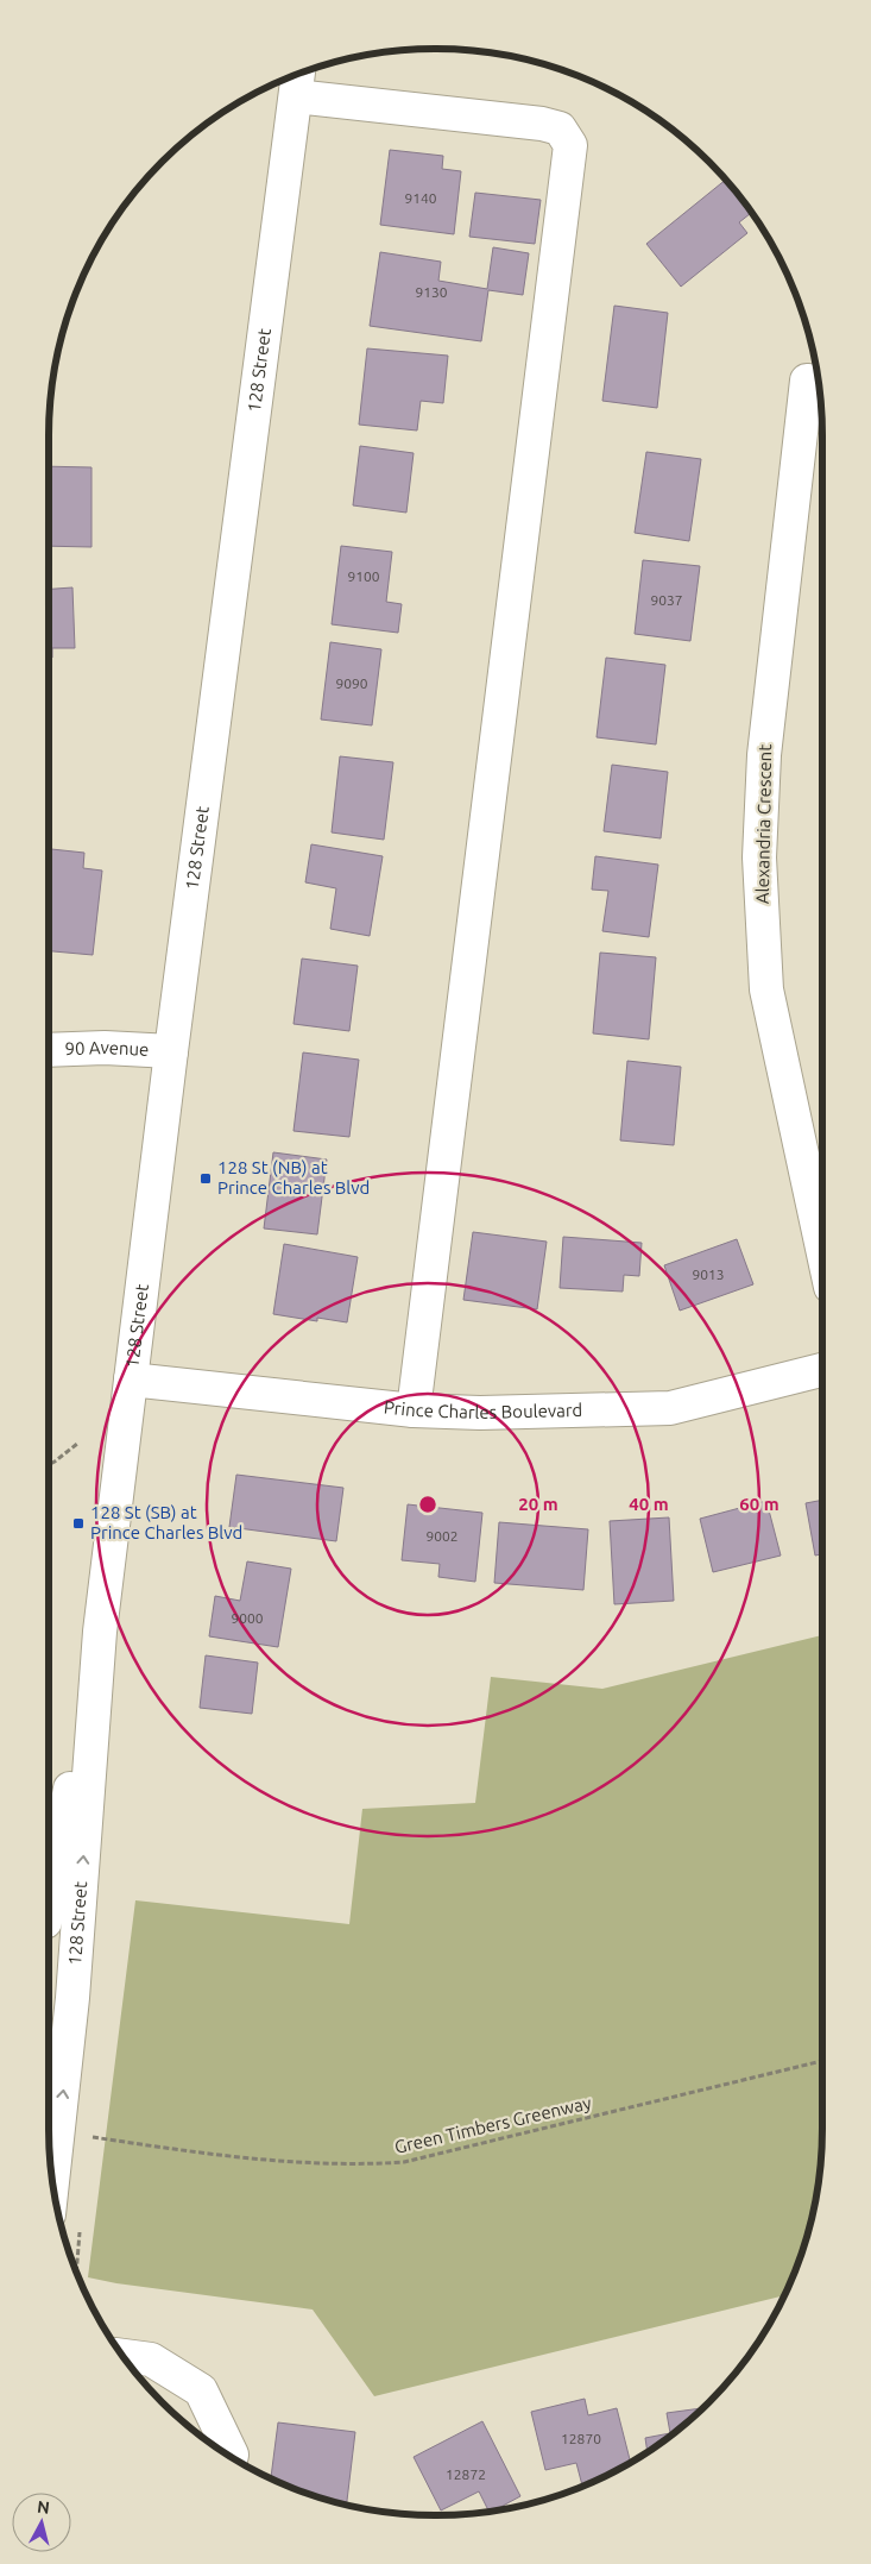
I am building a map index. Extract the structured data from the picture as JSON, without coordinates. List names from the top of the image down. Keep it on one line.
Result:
{"streets":{"main road":["128 Street","Alexandria Crescent","90 Avenue","Prince Charles Boulevard"],"path":["Green Timbers Greenway"]},"crossings":[["128 Street","90 Avenue"],["128 Street","Prince Charles Boulevard"]],"places":{"transit":["128 St (NB) at Prince Charles Blvd","128 St (SB) at Prince Charles Blvd"]},"house_numbers":["9140","9130","9100","9037","9090","9013","9002","9000","12870","12872"],"north":"top","rings":["20 m","40 m","60 m"]}
